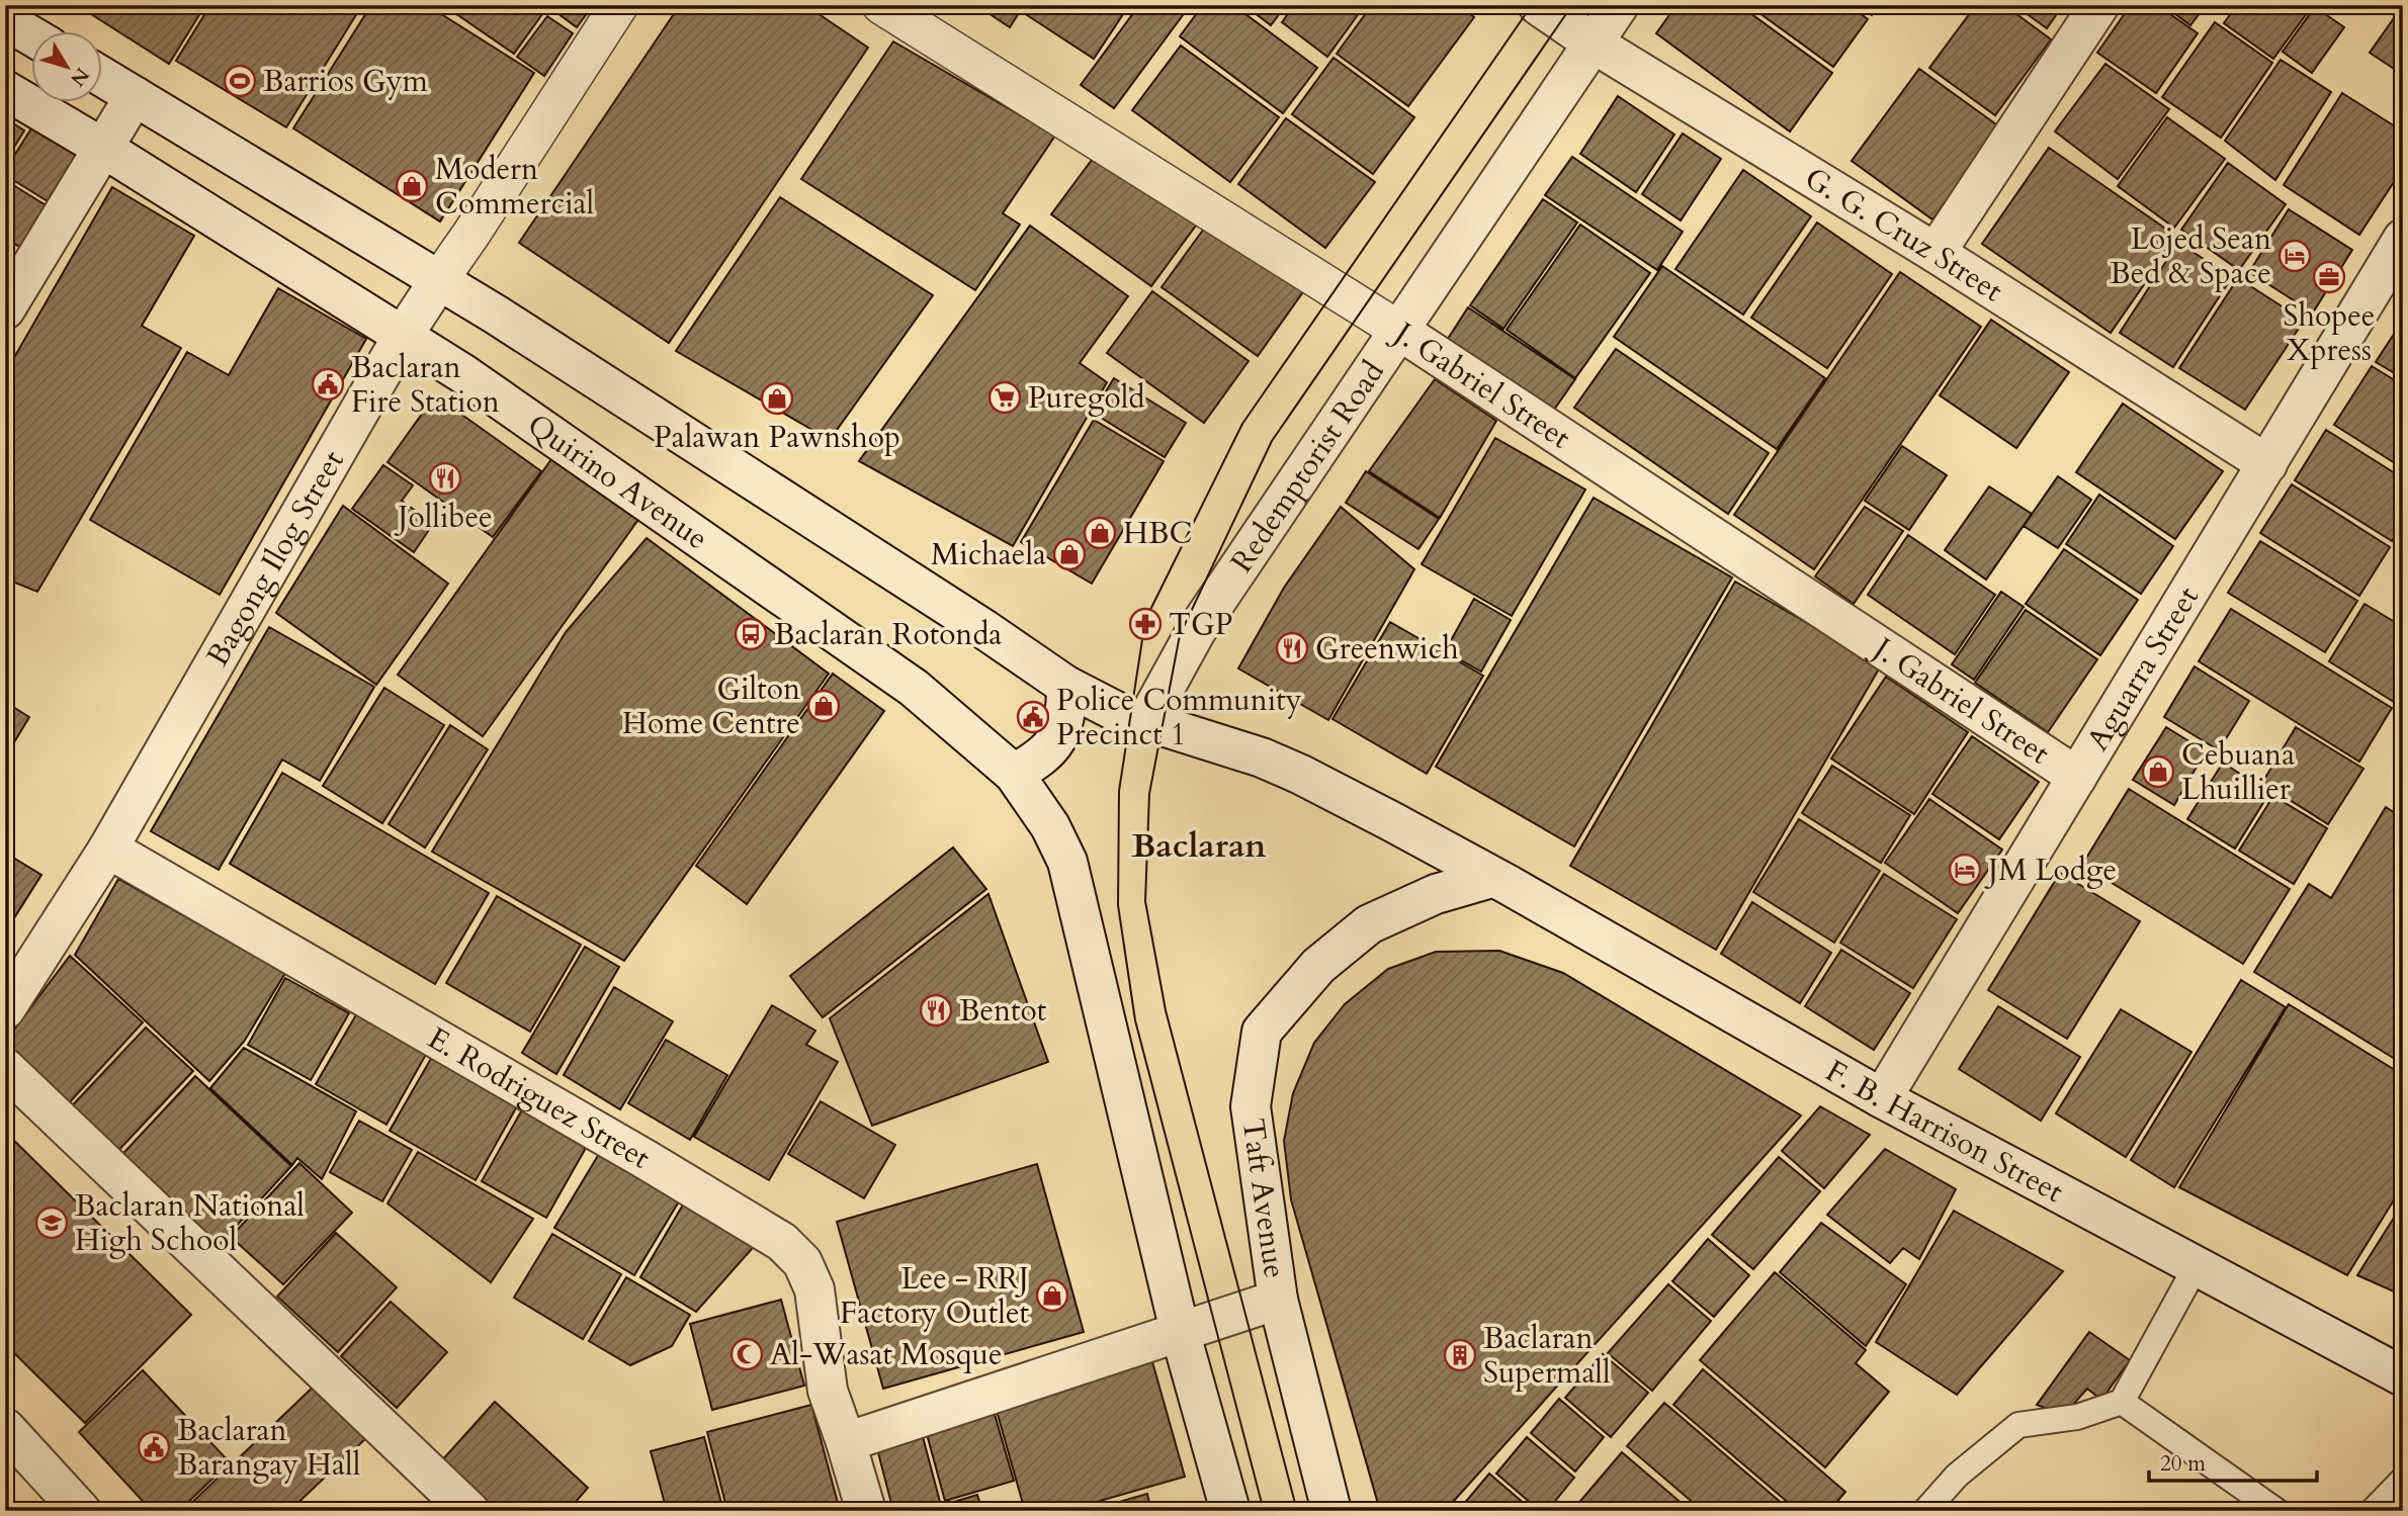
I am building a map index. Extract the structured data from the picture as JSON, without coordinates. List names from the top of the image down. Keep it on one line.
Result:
{"streets":{"street":["G. G. Cruz Street","J. Gabriel Street","Redemptorist Road","Quirino Avenue","Bagong Ilog Street","Aguarra Street","E. Rodriguez Street","F. B. Harrison Street","Taft Avenue"]},"crossings":[["G. G. Cruz Street","Redemptorist Road"],["G. G. Cruz Street","Aguarra Street"],["J. Gabriel Street","Redemptorist Road"],["J. Gabriel Street","Aguarra Street"],["Quirino Avenue","Bagong Ilog Street"],["Bagong Ilog Street","E. Rodriguez Street"],["Aguarra Street","F. B. Harrison Street"],["F. B. Harrison Street","Taft Avenue"]],"districts":["Baclaran"],"places":{"sports":["Barrios Gym"],"shop":["Modern Commercial","Palawan Pawnshop","HBC","Michaela","Gilton Home Centre","Cebuana Lhuillier","Lee - RRJ Factory Outlet"],"hotel":["Lojed Sean Bed & Space","JM Lodge"],"office":["Shopee Xpress"],"public building":["Baclaran Fire Station","Police Community Precinct 1","Baclaran Barangay Hall"],"supermarket":["Puregold"],"restaurant":["Jollibee","Greenwich","Bentot"],"pharmacy":["TGP"],"bus stop":["Baclaran Rotonda"],"school or university":["Baclaran National High School"],"mosque":["Al-Wasat Mosque"],"building":["Baclaran Supermall"]},"scale_bar":"20 m","north":"bottom right"}
